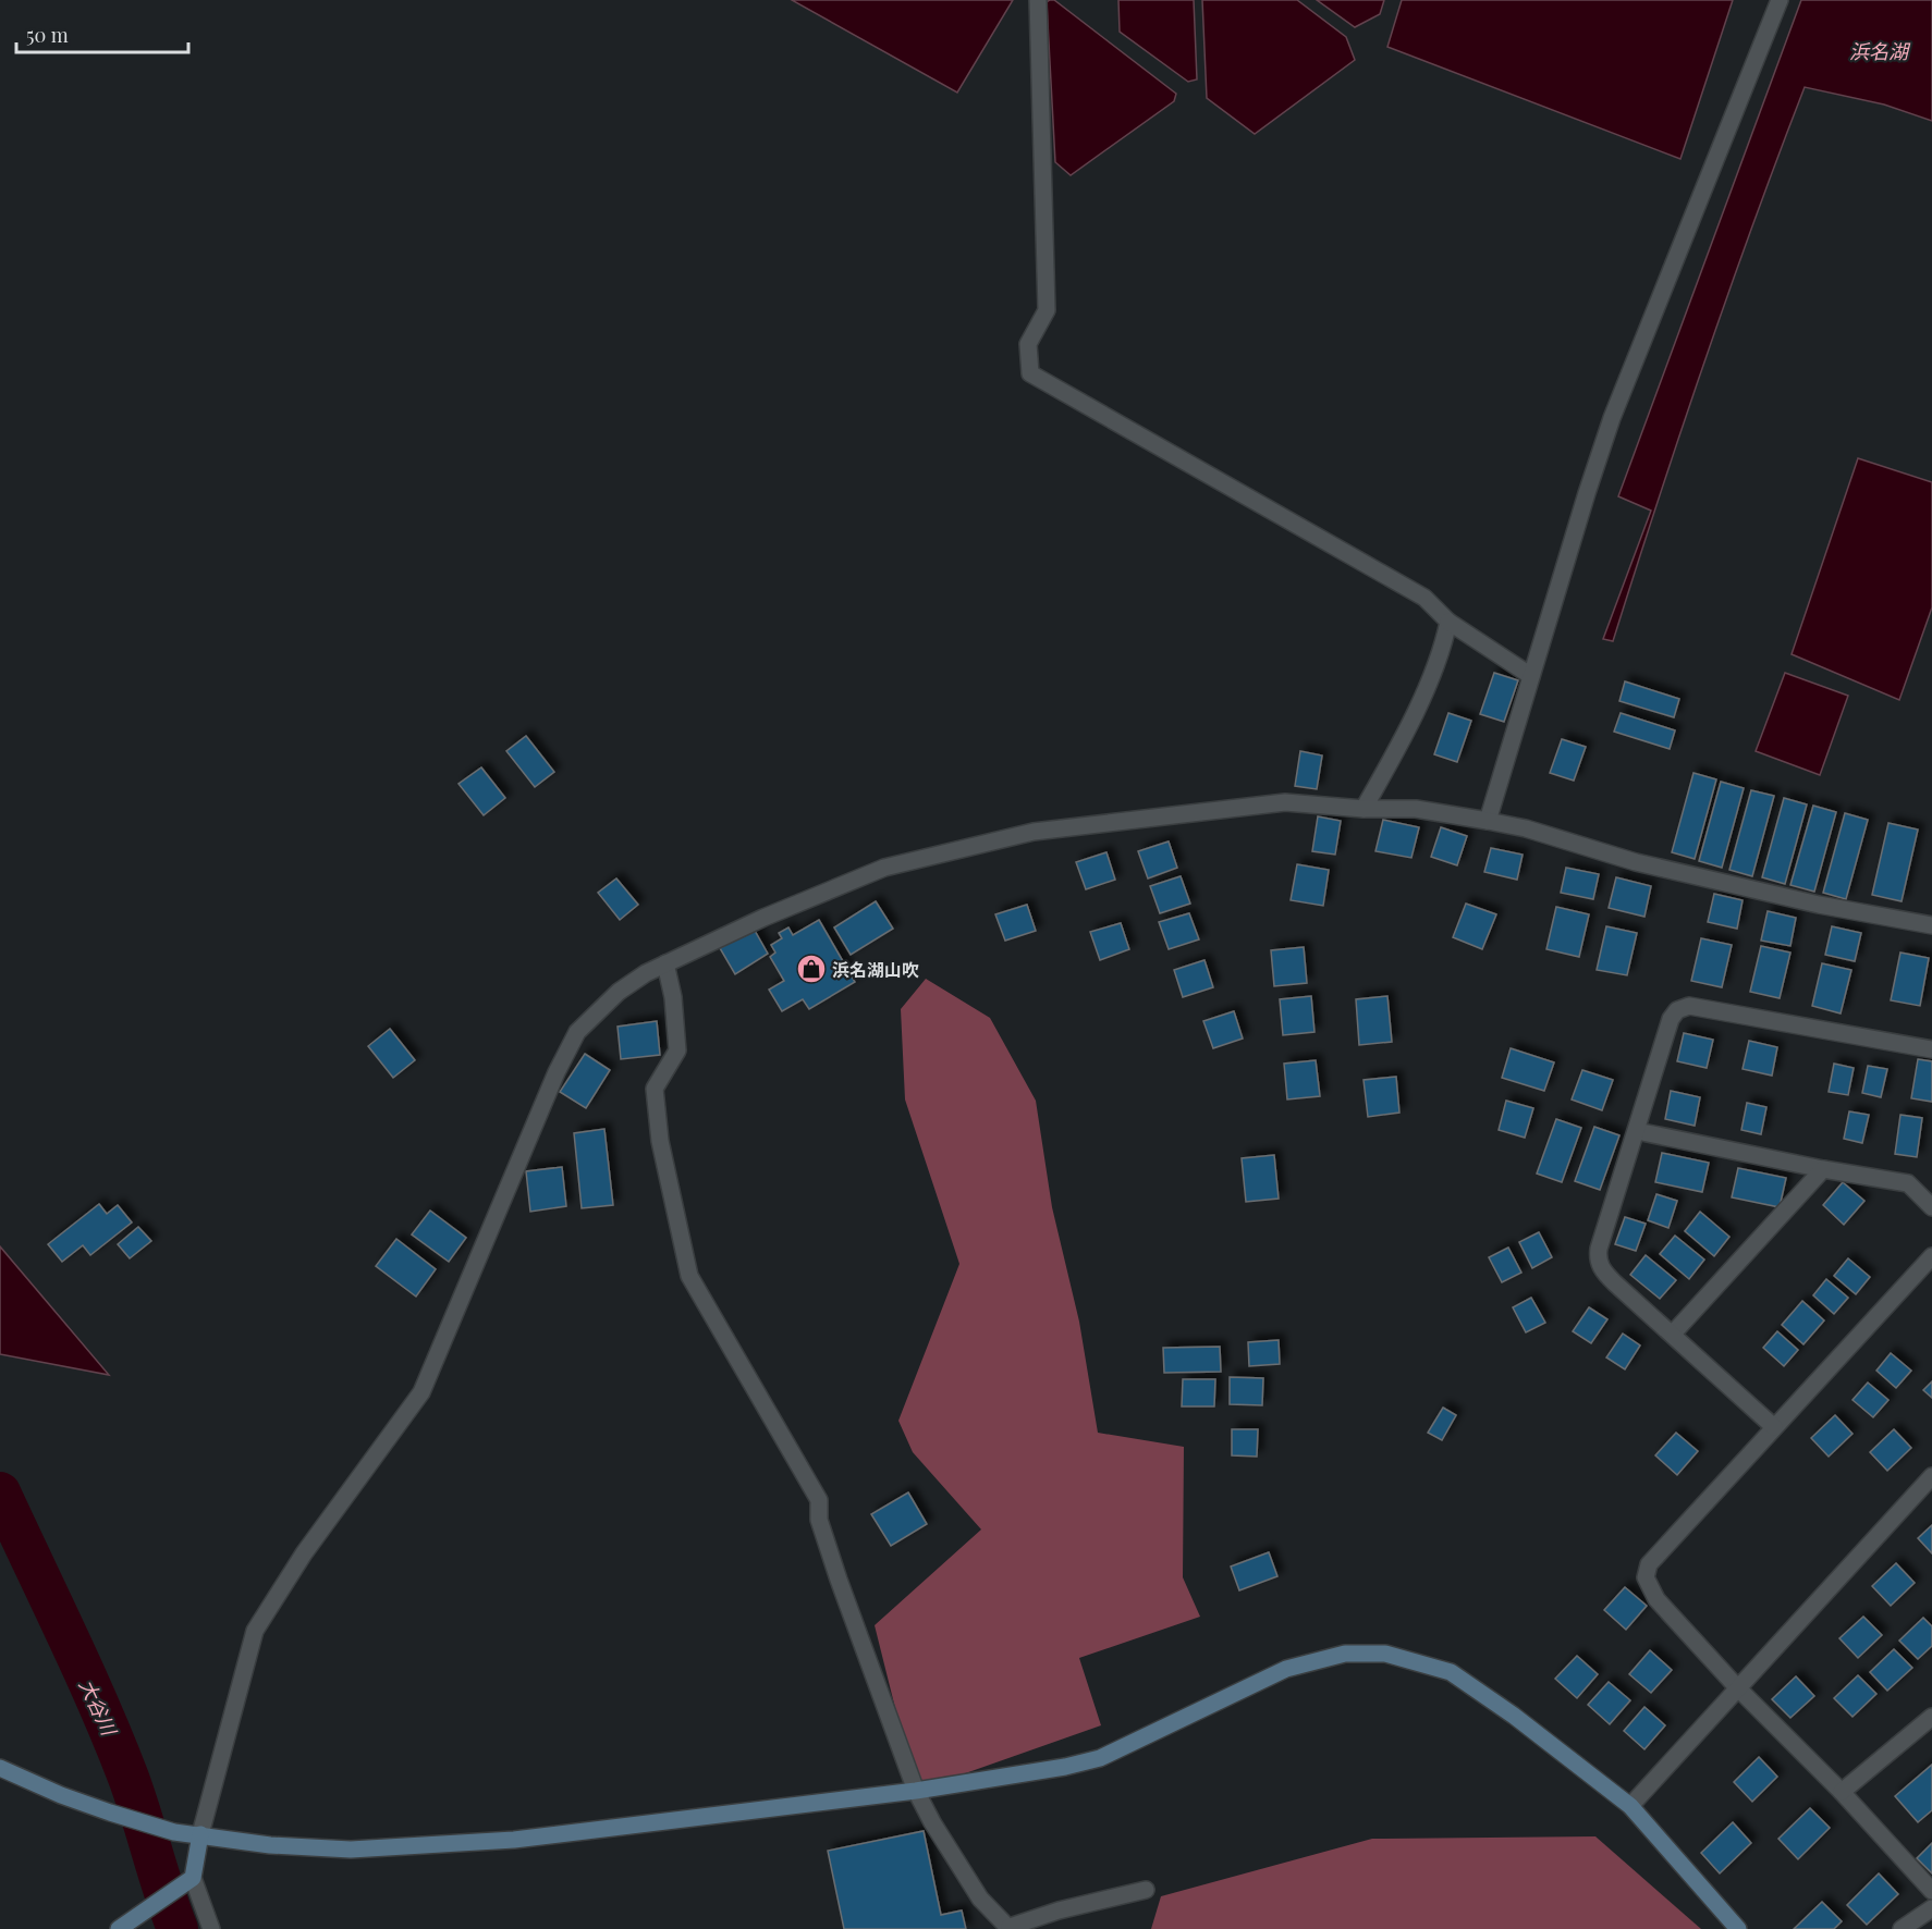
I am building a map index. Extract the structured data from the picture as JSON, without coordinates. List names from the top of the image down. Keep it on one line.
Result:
{"water":["浜名湖","大谷川"],"places":{"shop":["浜名湖山吹"]},"scale_bar":"50 m"}
